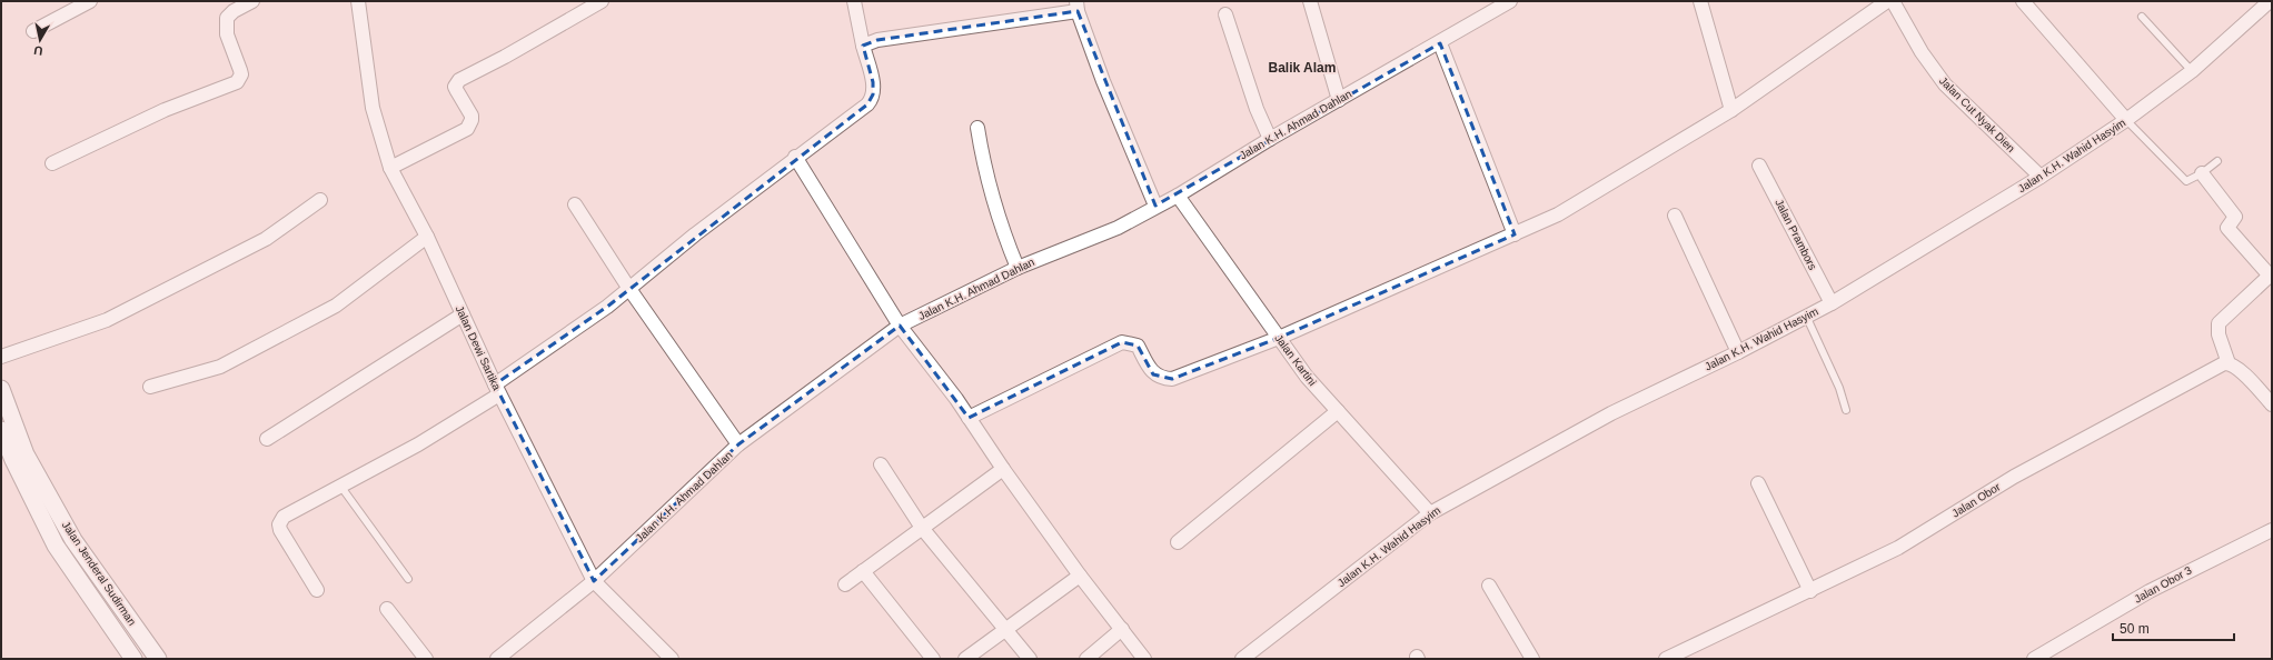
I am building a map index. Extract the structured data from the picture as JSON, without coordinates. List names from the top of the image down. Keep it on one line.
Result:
{"streets":{"street":["Jalan Cut Nyak Dien","Jalan K.H. Ahmad Dahlan","Jalan K.H. Wahid Hasyim","Jalan Prambors","Jalan Dewi Sartika","Jalan Kartini","Jalan Obor","Jalan Jenderal Sudirman","Jalan Obor 3"]},"crossings":[["Jalan Cut Nyak Dien","Jalan K.H. Wahid Hasyim"],["Jalan K.H. Ahmad Dahlan","Jalan Dewi Sartika"],["Jalan K.H. Ahmad Dahlan","Jalan Kartini"],["Jalan K.H. Wahid Hasyim","Jalan Prambors"],["Jalan K.H. Wahid Hasyim","Jalan Kartini"]],"districts":["Balik Alam"],"scale_bar":"50 m","north":"bottom"}
